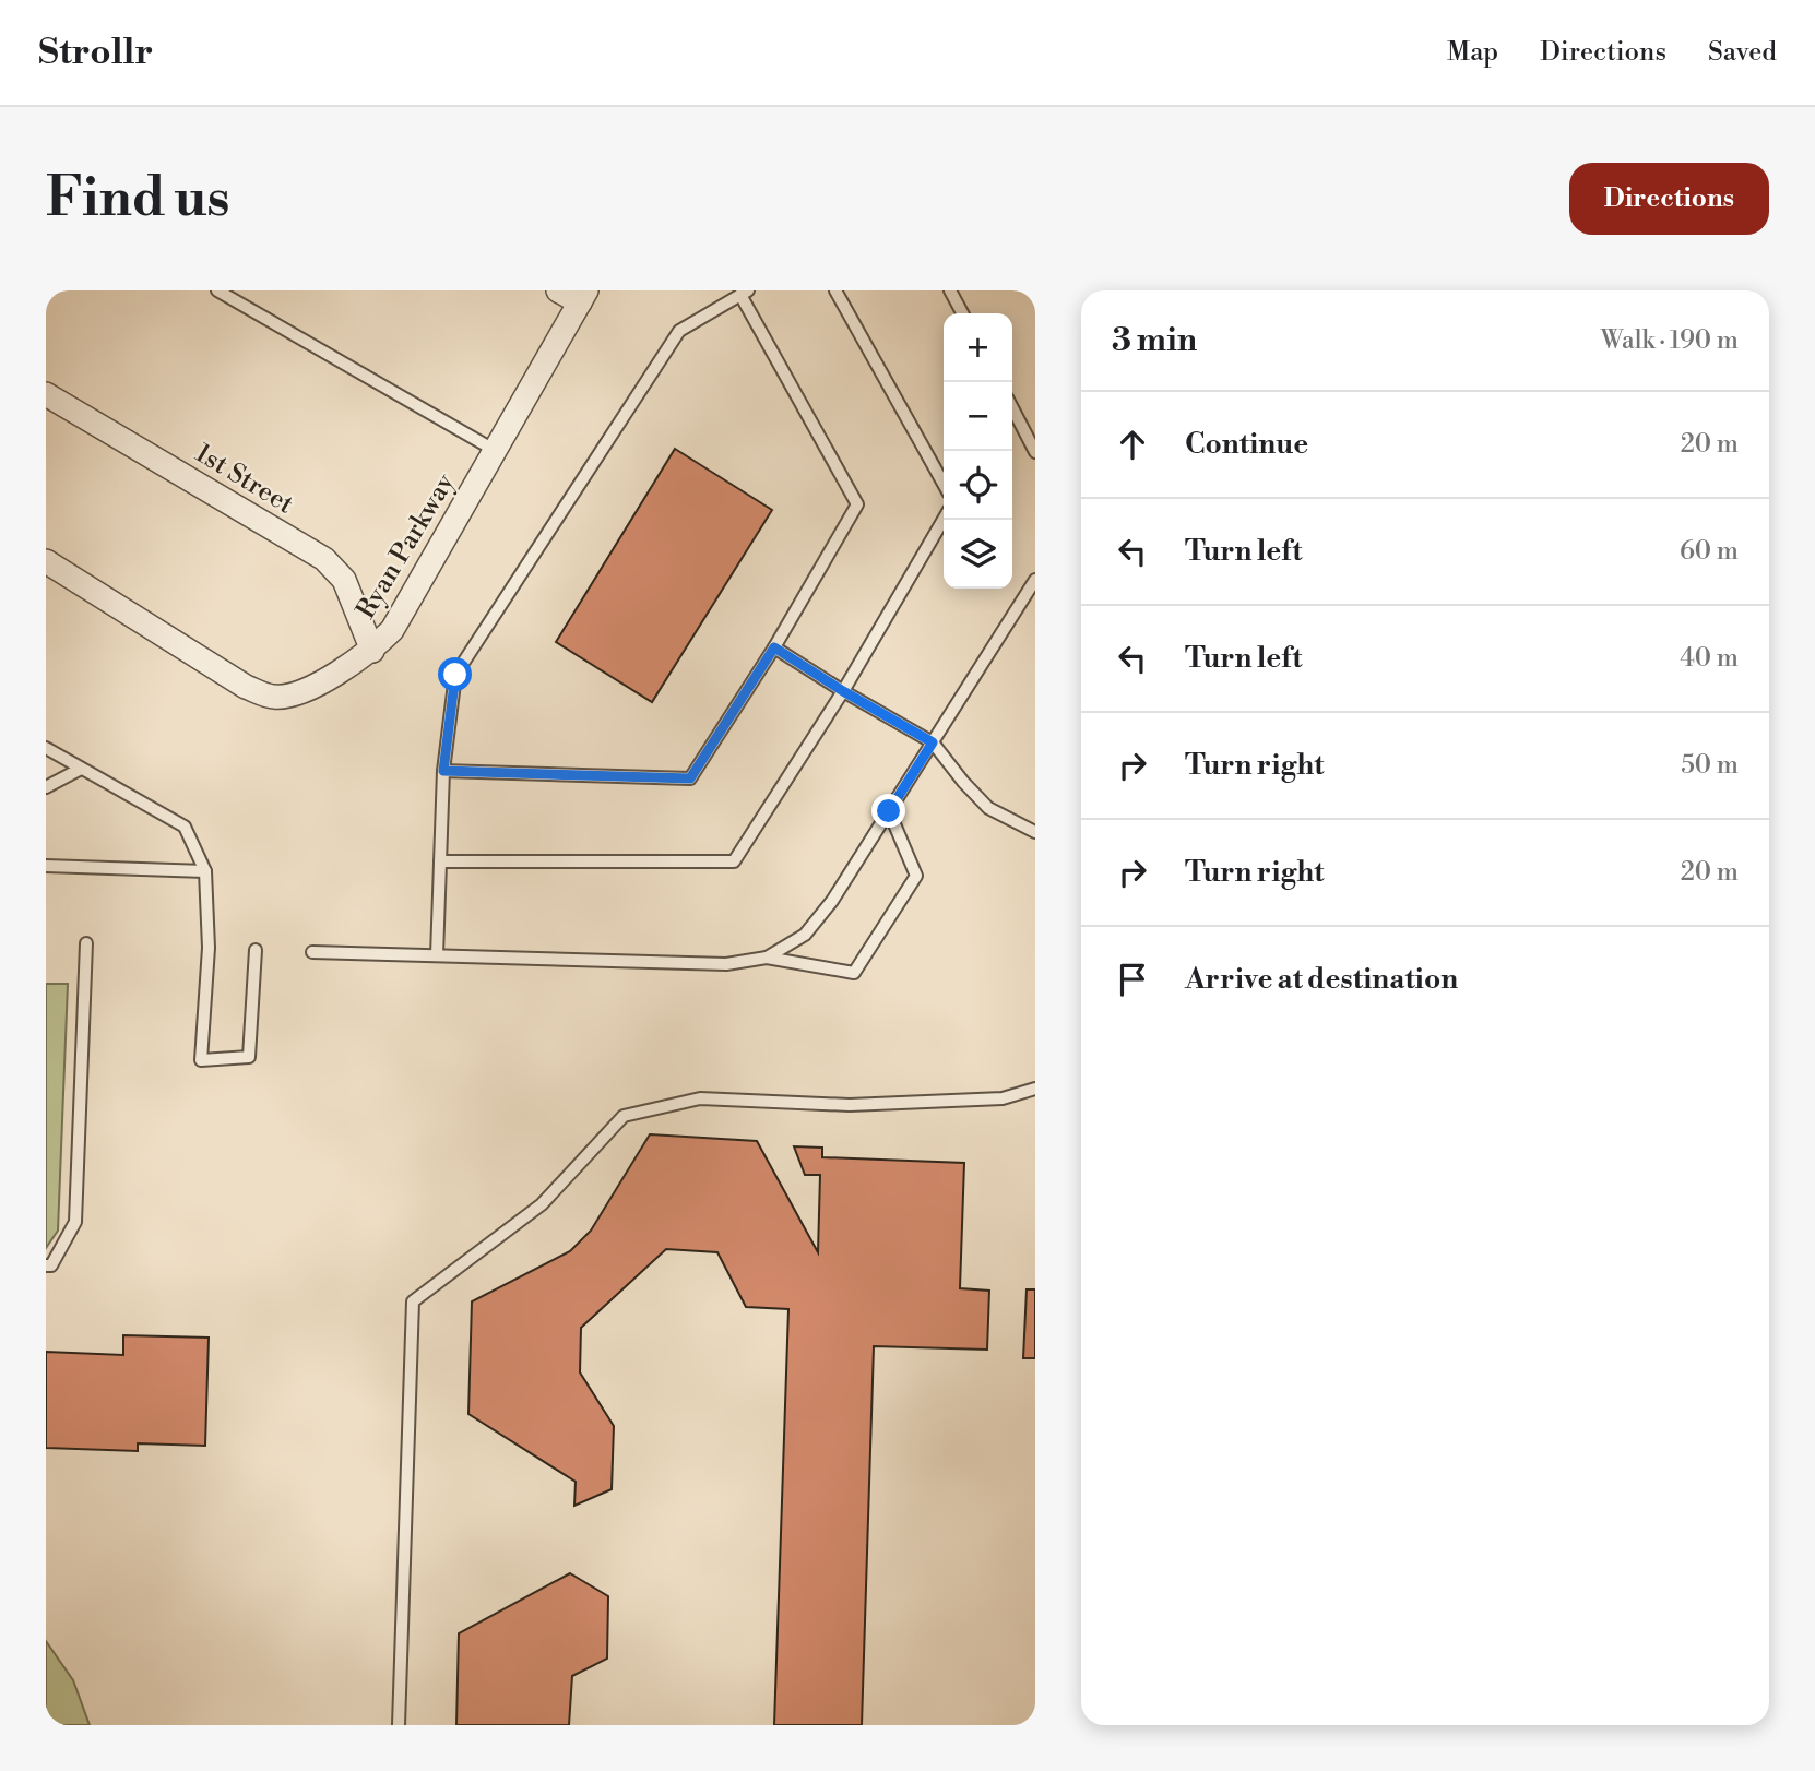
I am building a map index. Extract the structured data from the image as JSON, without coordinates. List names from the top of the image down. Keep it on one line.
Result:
{"streets":{"street":["1st Street","Ryan Parkway"]},"crossings":[["1st Street","Ryan Parkway"]],"page":{"header":"Strollr","nav":["Map","Directions","Saved"],"buttons":"Directions","title":"Find us","heading":["3 min","Walk · 190 m"],"map_buttons":["+","−"],"list":[["Continue","20 m"],["Turn left","60 m"],["Turn left","40 m"],["Turn right","50 m"],["Turn right","20 m"],"Arrive at destination"]}}
